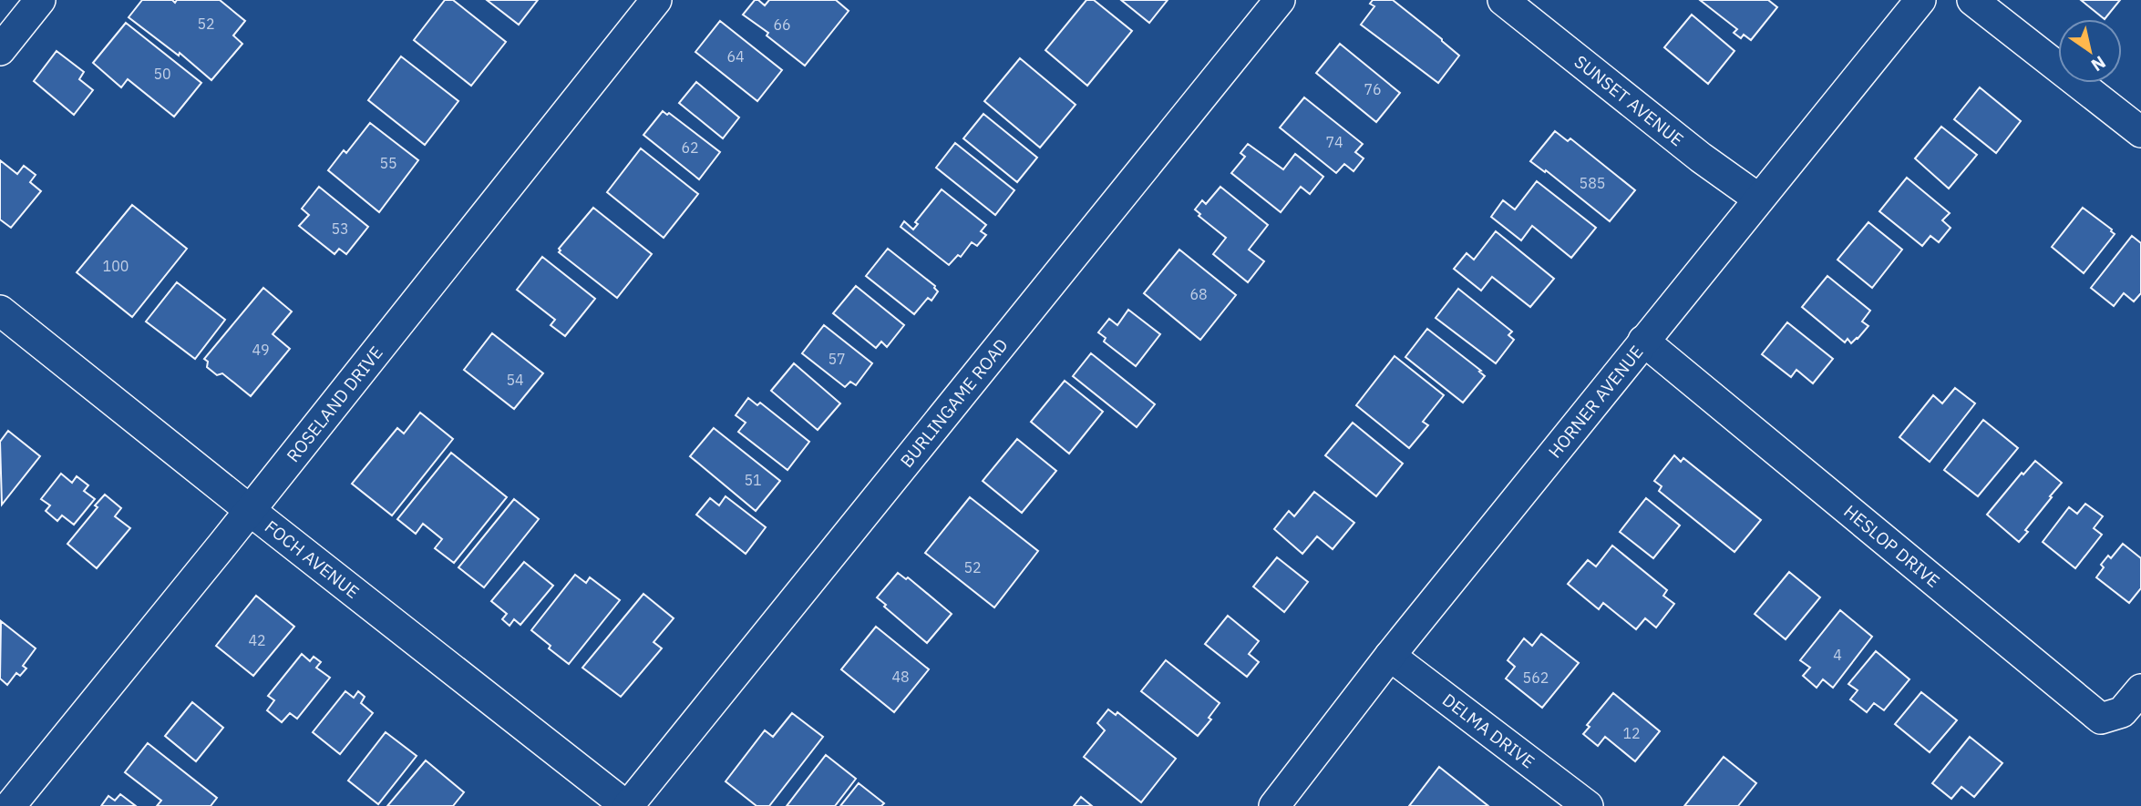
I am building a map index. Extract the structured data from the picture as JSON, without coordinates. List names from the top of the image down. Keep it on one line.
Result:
{"streets":{"street":["SUNSET AVENUE","HORNER AVENUE","BURLINGAME ROAD","ROSELAND DRIVE","HESLOP DRIVE","FOCH AVENUE","DELMA DRIVE"]},"crossings":[["SUNSET AVENUE","HORNER AVENUE"],["HORNER AVENUE","HESLOP DRIVE"],["HORNER AVENUE","DELMA DRIVE"],["BURLINGAME ROAD","FOCH AVENUE"],["ROSELAND DRIVE","FOCH AVENUE"]],"house_numbers":["52","66","64","50","76","74","62","55","585","53","100","68","49","57","54","51","52","42","4","48","562","12"],"north":"bottom right"}
